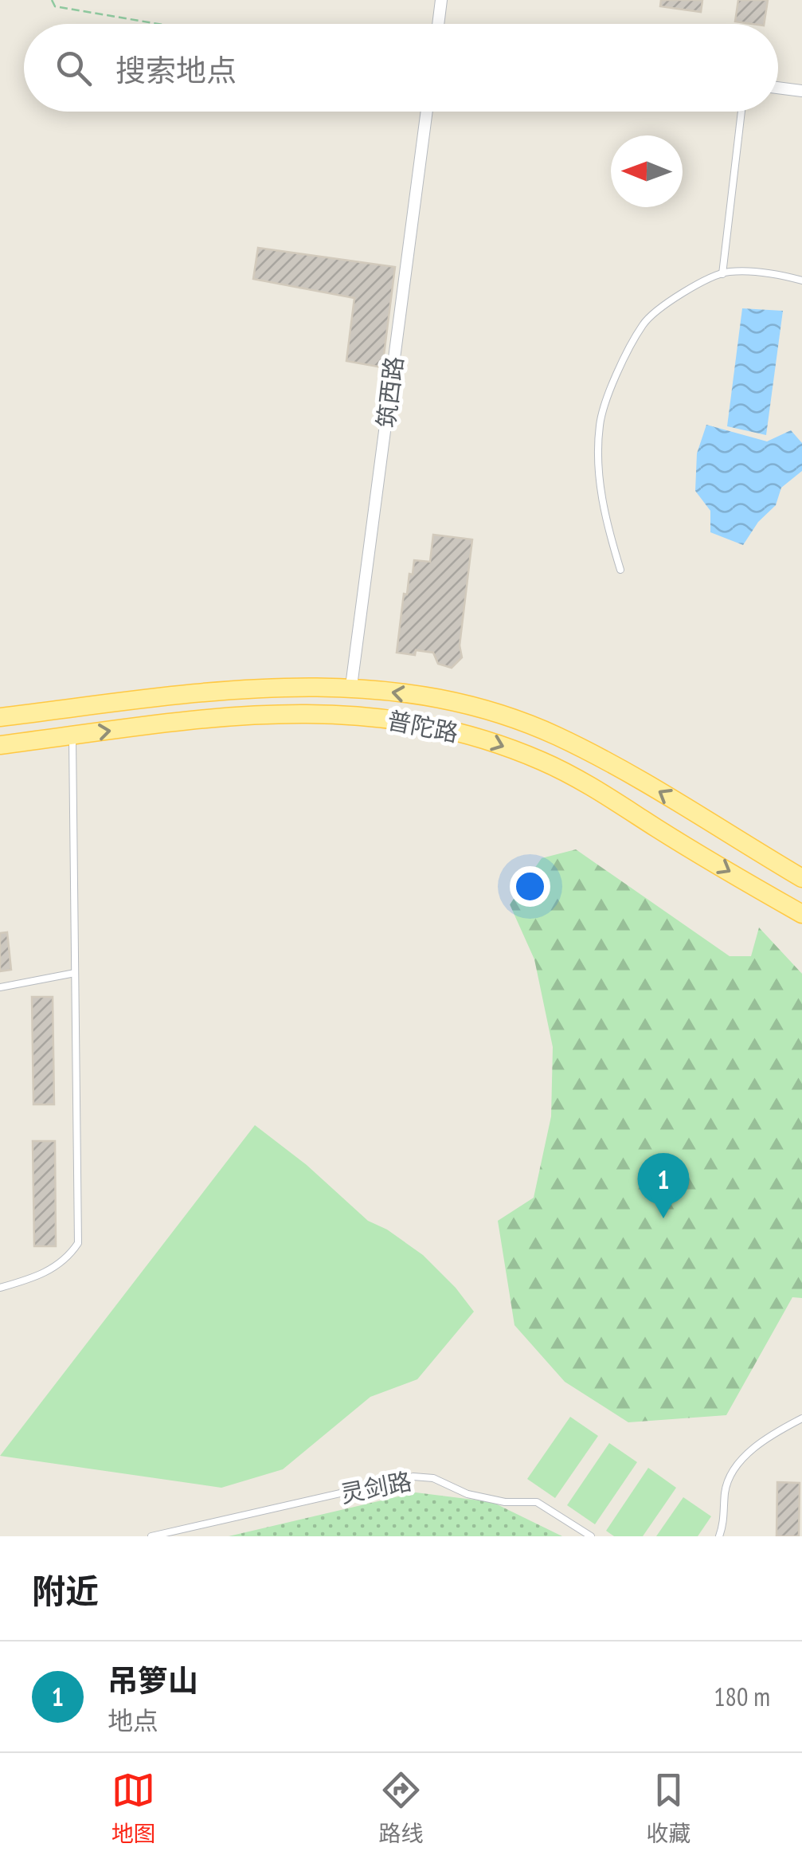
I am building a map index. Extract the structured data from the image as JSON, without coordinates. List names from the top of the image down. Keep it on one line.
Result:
{"streets":{"main road":["普陀路"],"street":["筑西路"],"lane":["灵剑路"]},"crossings":[["筑西路","普陀路"]],"north":"left","page":{"search":"搜索地点","pins":"1","heading":"附近","list":[{"mark":"1","name":"吊箩山","note":"地点","value":"180 m"}],"nav":["地图","路线","收藏"]}}
